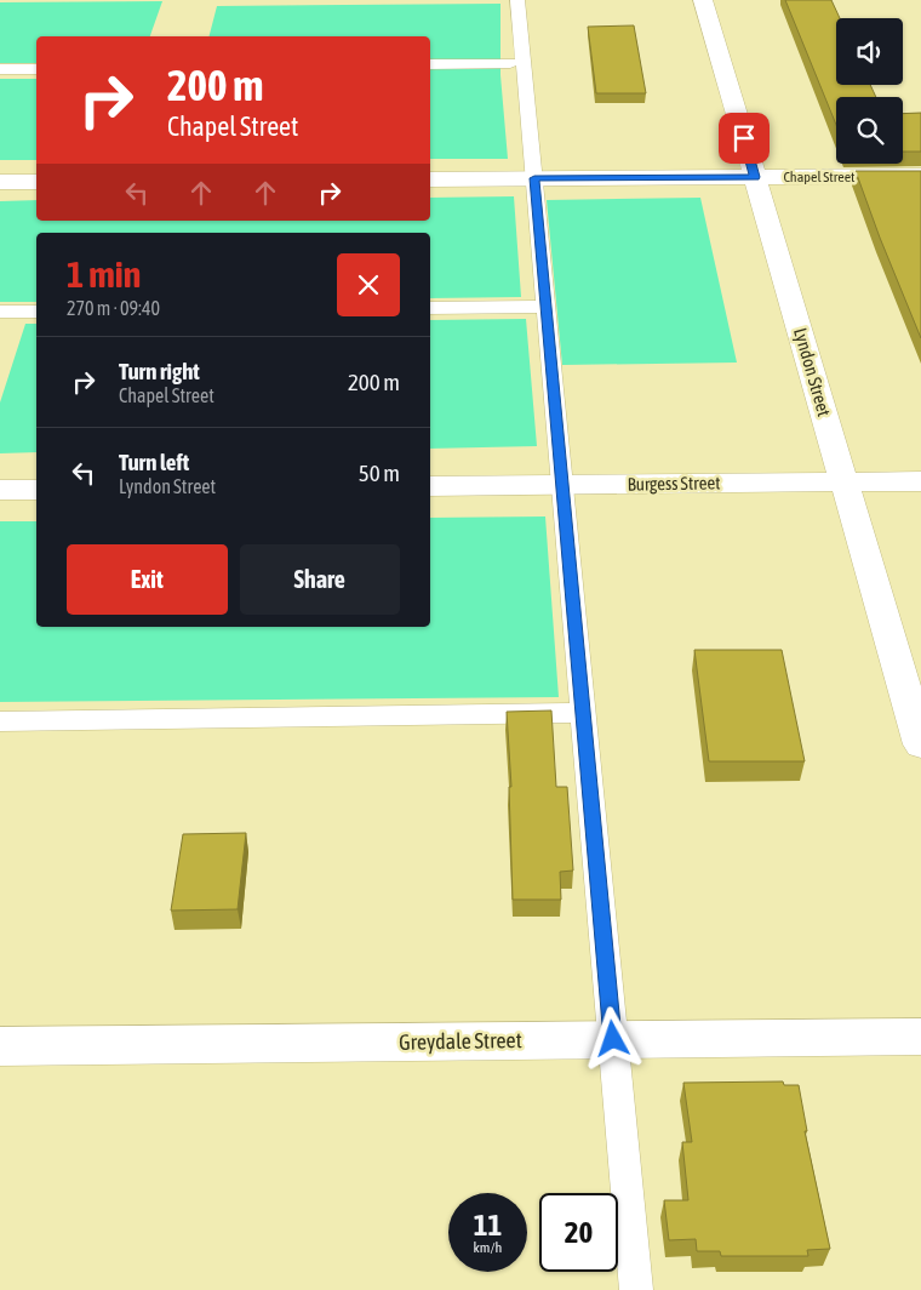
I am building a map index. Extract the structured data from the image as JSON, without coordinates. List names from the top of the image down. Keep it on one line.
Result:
{"streets":{"street":["Chapel Street","Lyndon Street","Burgess Street","Greydale Street"]},"crossings":[["Chapel Street","Lyndon Street"],["Lyndon Street","Burgess Street"]],"page":{"turn":["200 m","Chapel Street"],"heading":["1 min","270 m · 09:40"],"list":[{"name":"Turn right","note":"Chapel Street","value":"200 m"},{"name":"Turn left","note":"Lyndon Street","value":"50 m"}],"buttons":["Exit","Share"],"speed":"11 km/h","limit":"20"}}
